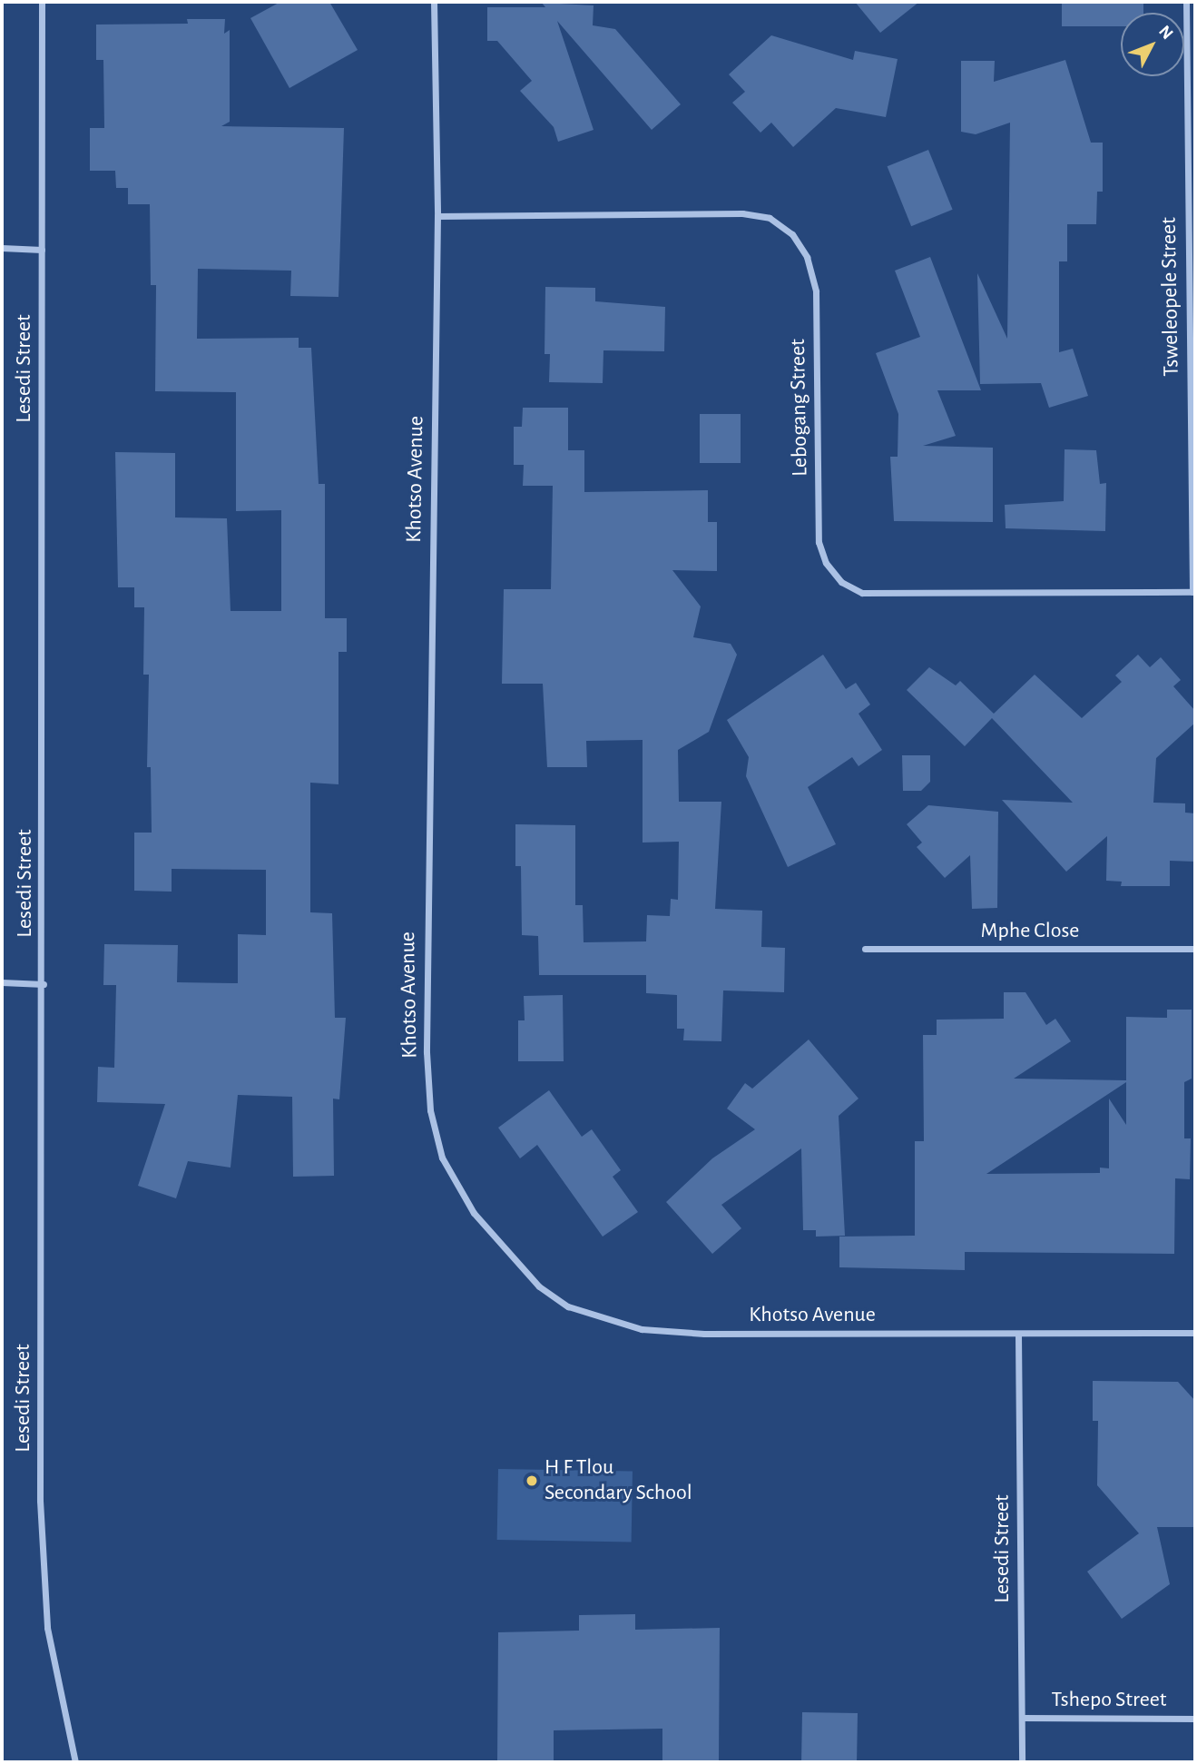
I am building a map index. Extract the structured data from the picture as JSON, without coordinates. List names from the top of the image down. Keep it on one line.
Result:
{"streets":{"street":["Tsweleopele Street","Lesedi Street","Lebogang Street","Khotso Avenue","Mphe Close","Tshepo Street"]},"crossings":[["Tsweleopele Street","Lebogang Street"],["Lesedi Street","Khotso Avenue"],["Lesedi Street","Tshepo Street"],["Lebogang Street","Khotso Avenue"]],"places":["H F Tlou Secondary School"],"north":"top right"}
